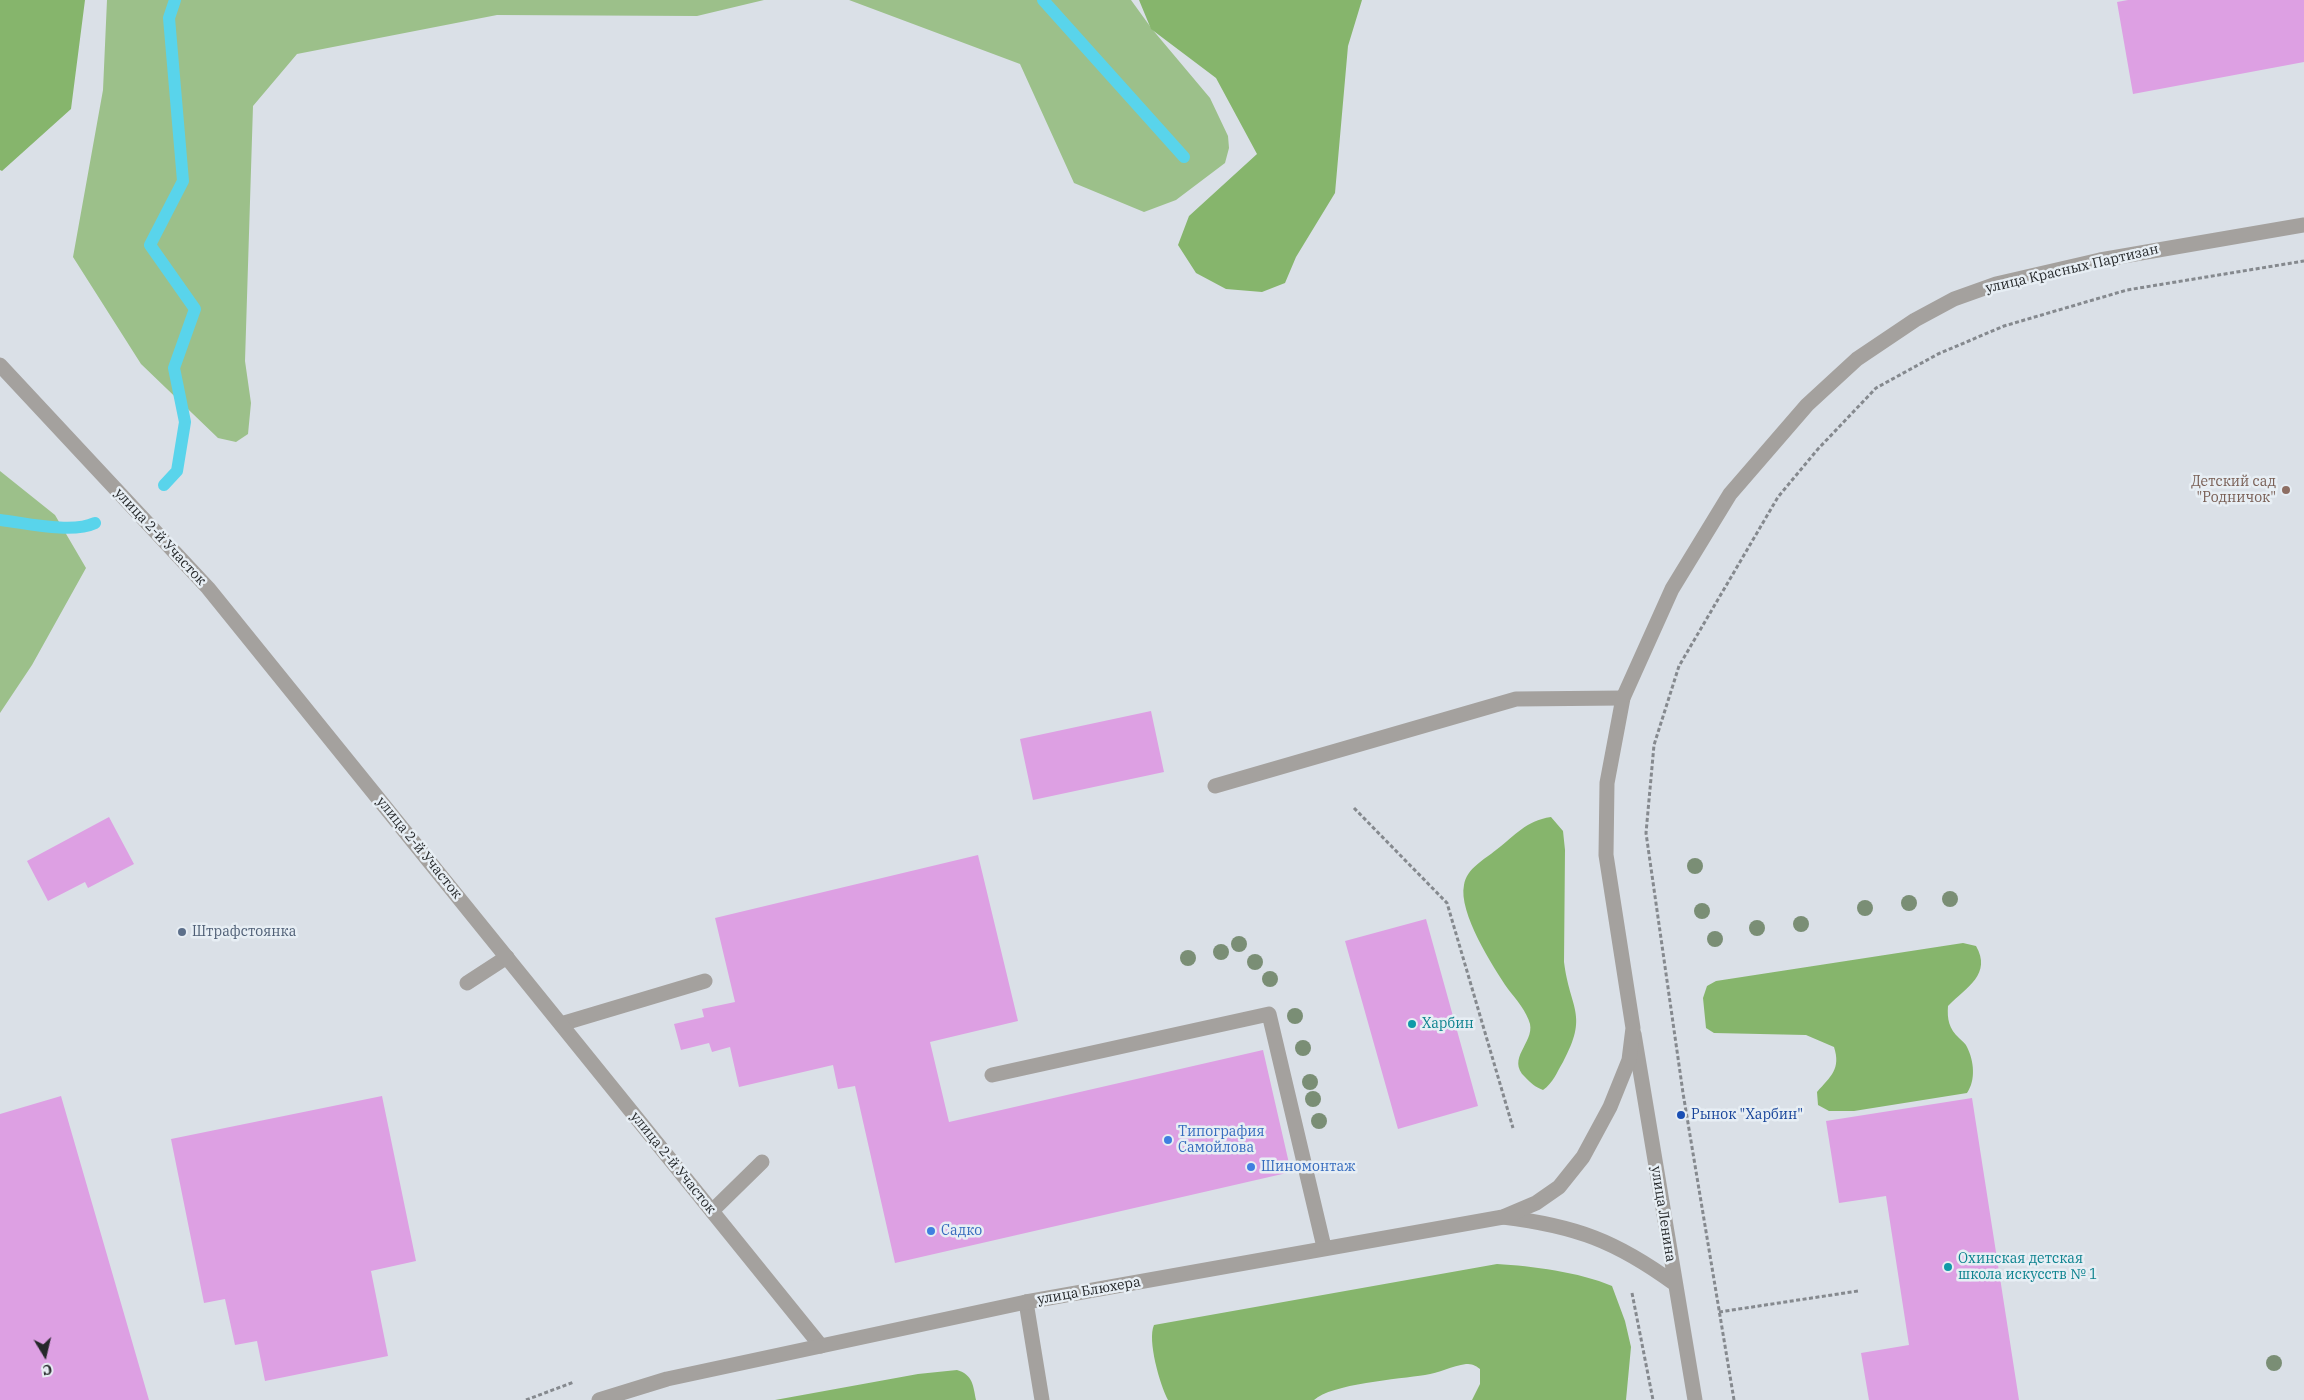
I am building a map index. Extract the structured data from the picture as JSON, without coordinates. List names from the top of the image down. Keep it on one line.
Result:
{"streets":{"street":["улица Красных Партизан","улица 2-й Участок","улица Ленина","улица Блюхера"]},"crossings":[["улица Красных Партизан","улица Ленина"],["улица Красных Партизан","улица Блюхера"],["улица 2-й Участок","улица Блюхера"],["улица Ленина","улица Блюхера"]],"places":["Детский сад \"Родничок\"","Штрафстоянка","Харбин","Рынок \"Харбин\"","Типография Самойлова","Шиномонтаж","Садко","Охинская детская школа искусств № 1"],"north":"bottom"}
